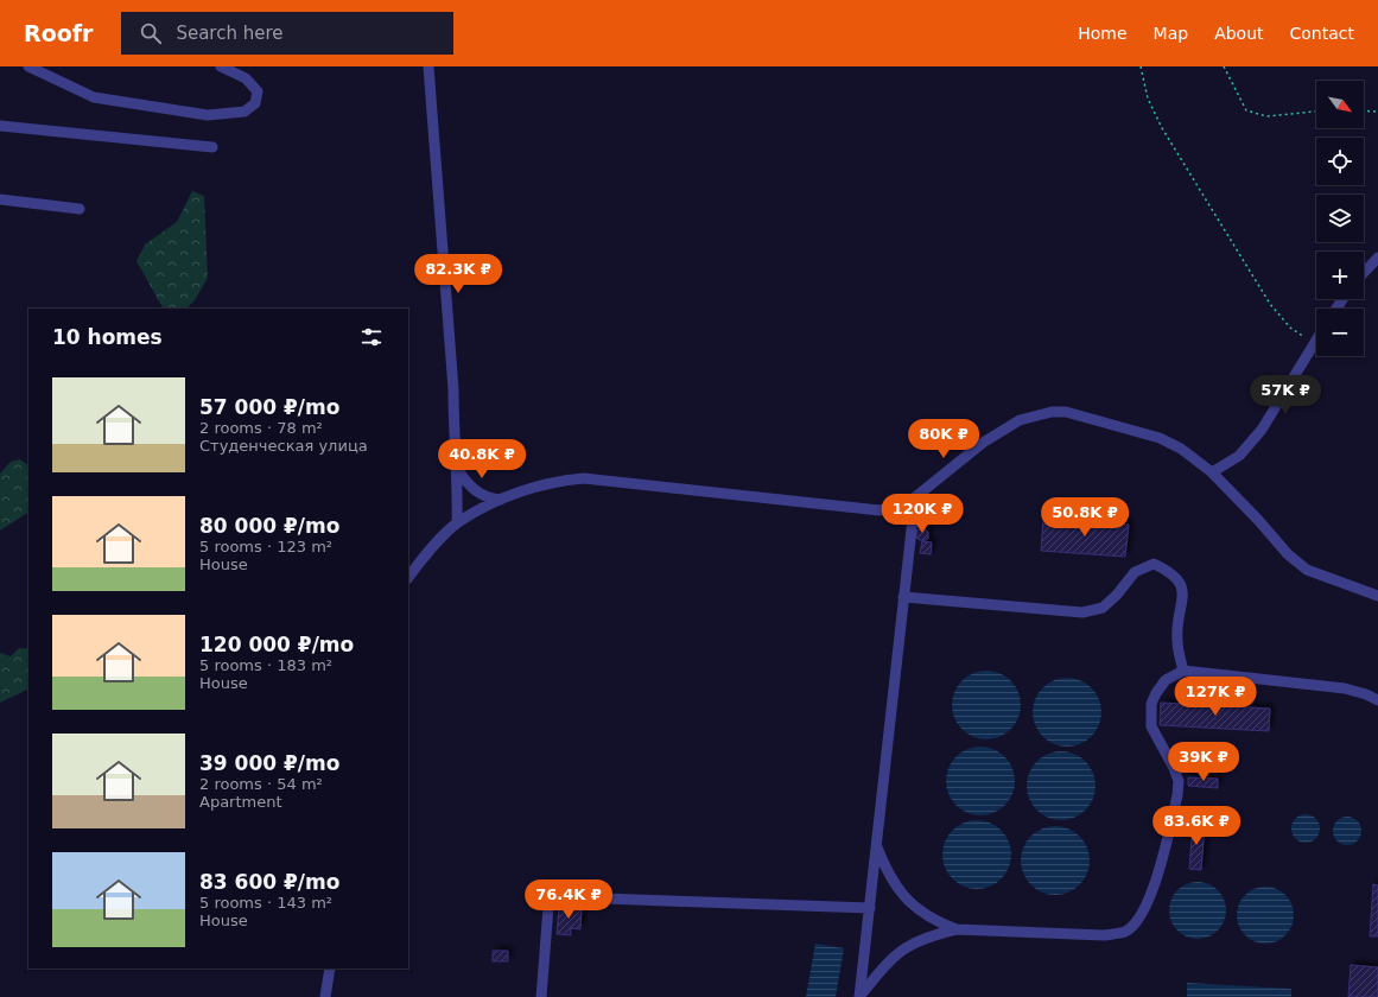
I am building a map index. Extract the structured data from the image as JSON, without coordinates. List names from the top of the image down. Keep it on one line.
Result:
{"north":"bottom right","page":{"header":"Roofr","search":"Search here","nav":["Home","Map","About","Contact"],"map_buttons":["+","−"],"price":["82.3K ₽","57K ₽","80K ₽","40.8K ₽","120K ₽","50.8K ₽","127K ₽","39K ₽","83.6K ₽","76.4K ₽"],"heading":"10 homes","list":[{"name":"57 000 ₽/mo","note":"2 rooms · 78 m² · Студенческая улица"},{"name":"80 000 ₽/mo","note":"5 rooms · 123 m² · House"},{"name":"120 000 ₽/mo","note":"5 rooms · 183 m² · House"},{"name":"39 000 ₽/mo","note":"2 rooms · 54 m² · Apartment"},{"name":"83 600 ₽/mo","note":"5 rooms · 143 m² · House"}]}}
